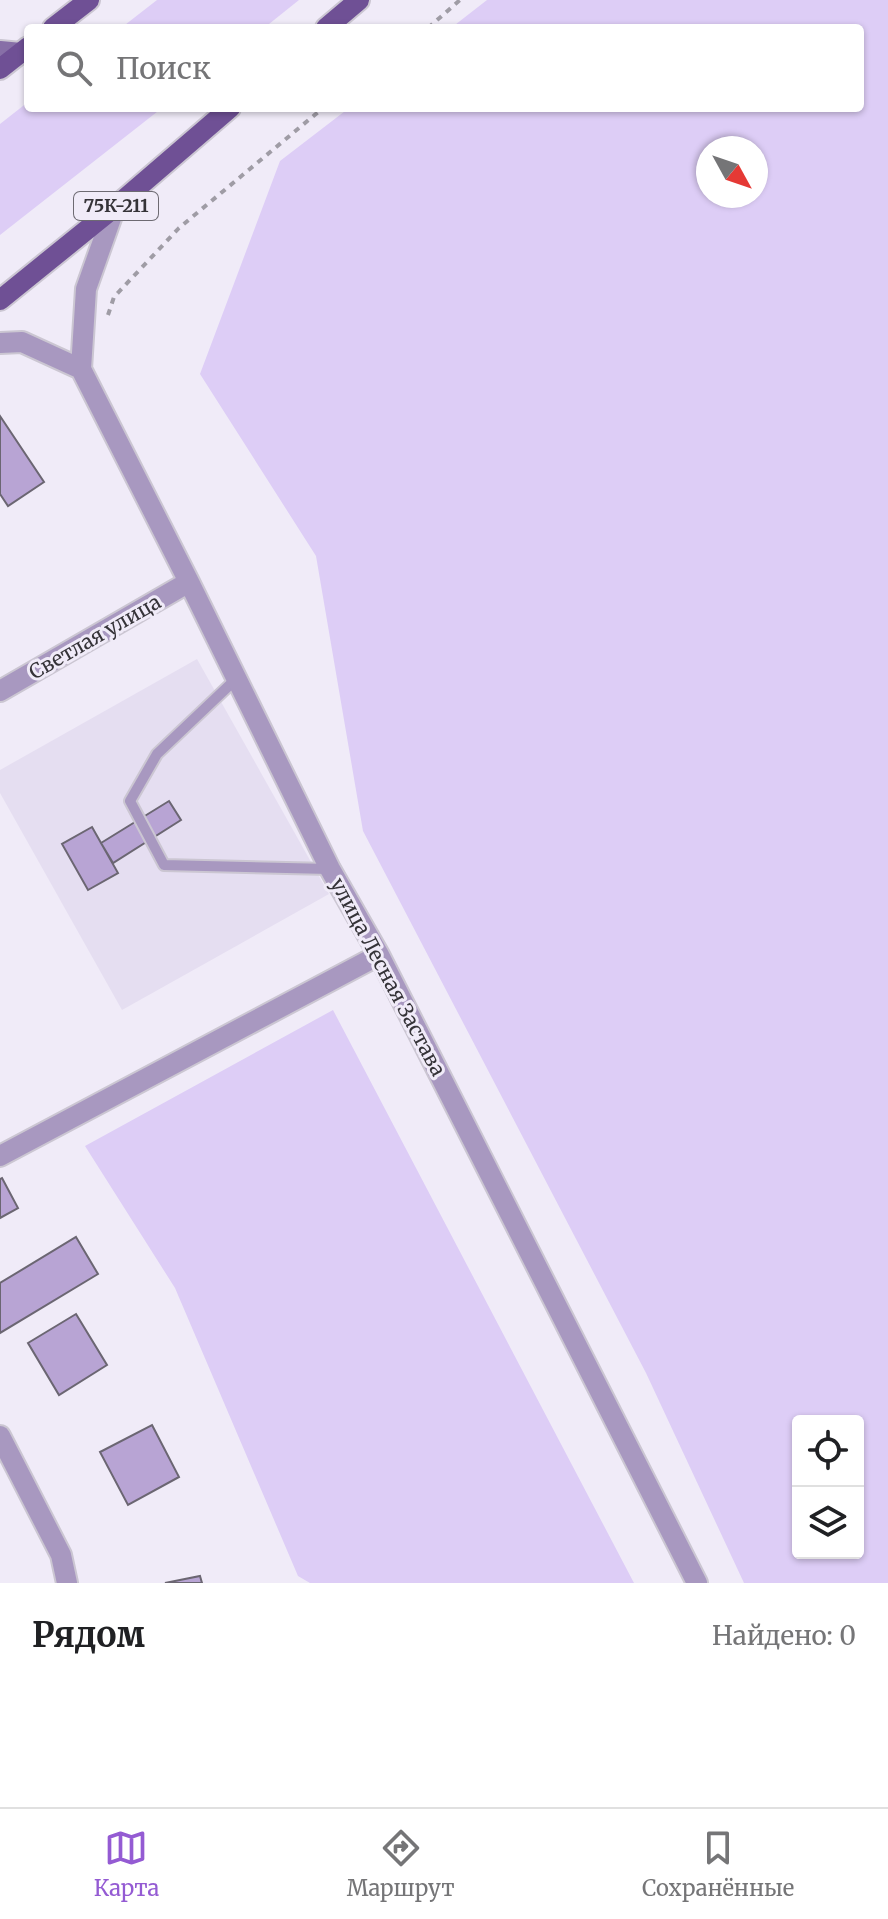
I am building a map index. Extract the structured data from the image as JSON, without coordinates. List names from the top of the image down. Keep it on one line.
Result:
{"streets":{"main road":["75К-211"],"street":["Светлая улица","улица Лесная Застава"]},"crossings":[["Светлая улица","улица Лесная Застава"]],"north":"bottom right","page":{"search":"Поиск","heading":["Рядом","Найдено: 0"],"nav":["Карта","Маршрут","Сохранённые"]}}
